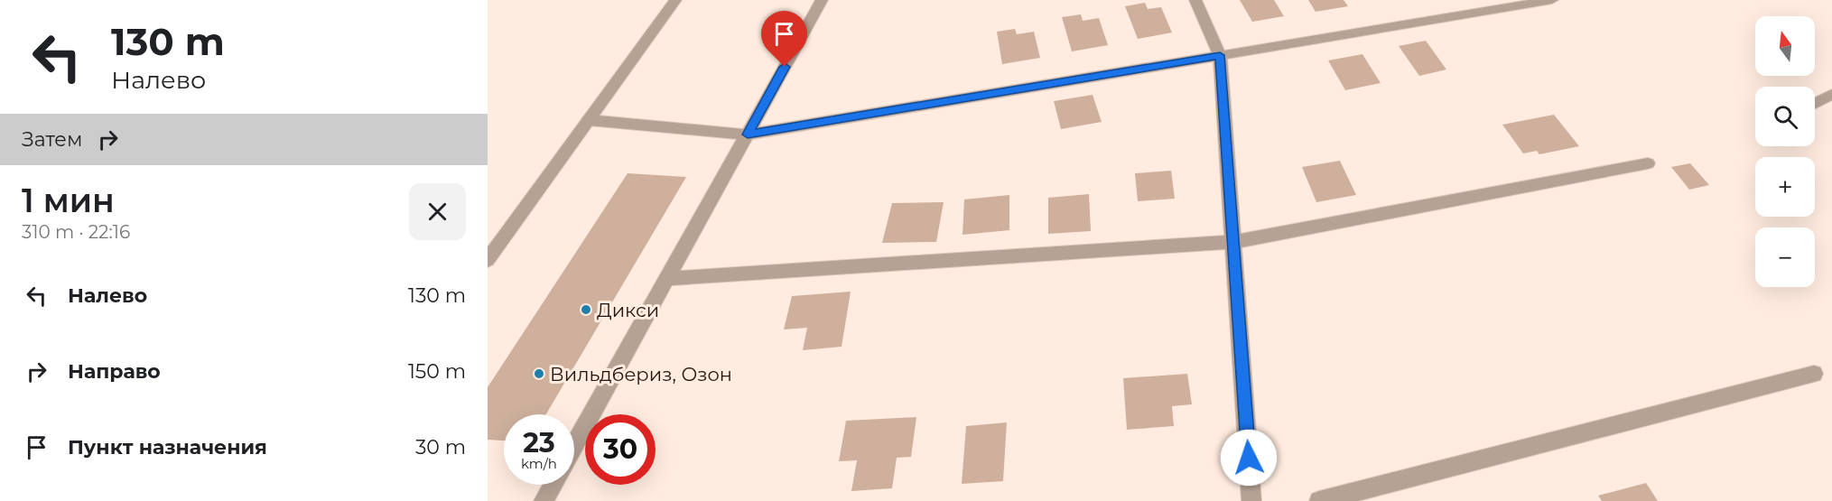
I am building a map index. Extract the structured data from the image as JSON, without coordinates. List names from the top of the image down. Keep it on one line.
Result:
{"places":["Дикси","Вильдбериз, Озон"],"north":"top","page":{"turn":["130 m","Налево"],"map_buttons":["+","−"],"then":"Затем","heading":["1 мин","310 m · 22:16"],"list":[{"name":"Налево","value":"130 m"},{"name":"Направо","value":"150 m"},{"name":"Пункт назначения","value":"30 m"}],"speed":"23 km/h","limit":"30"}}
